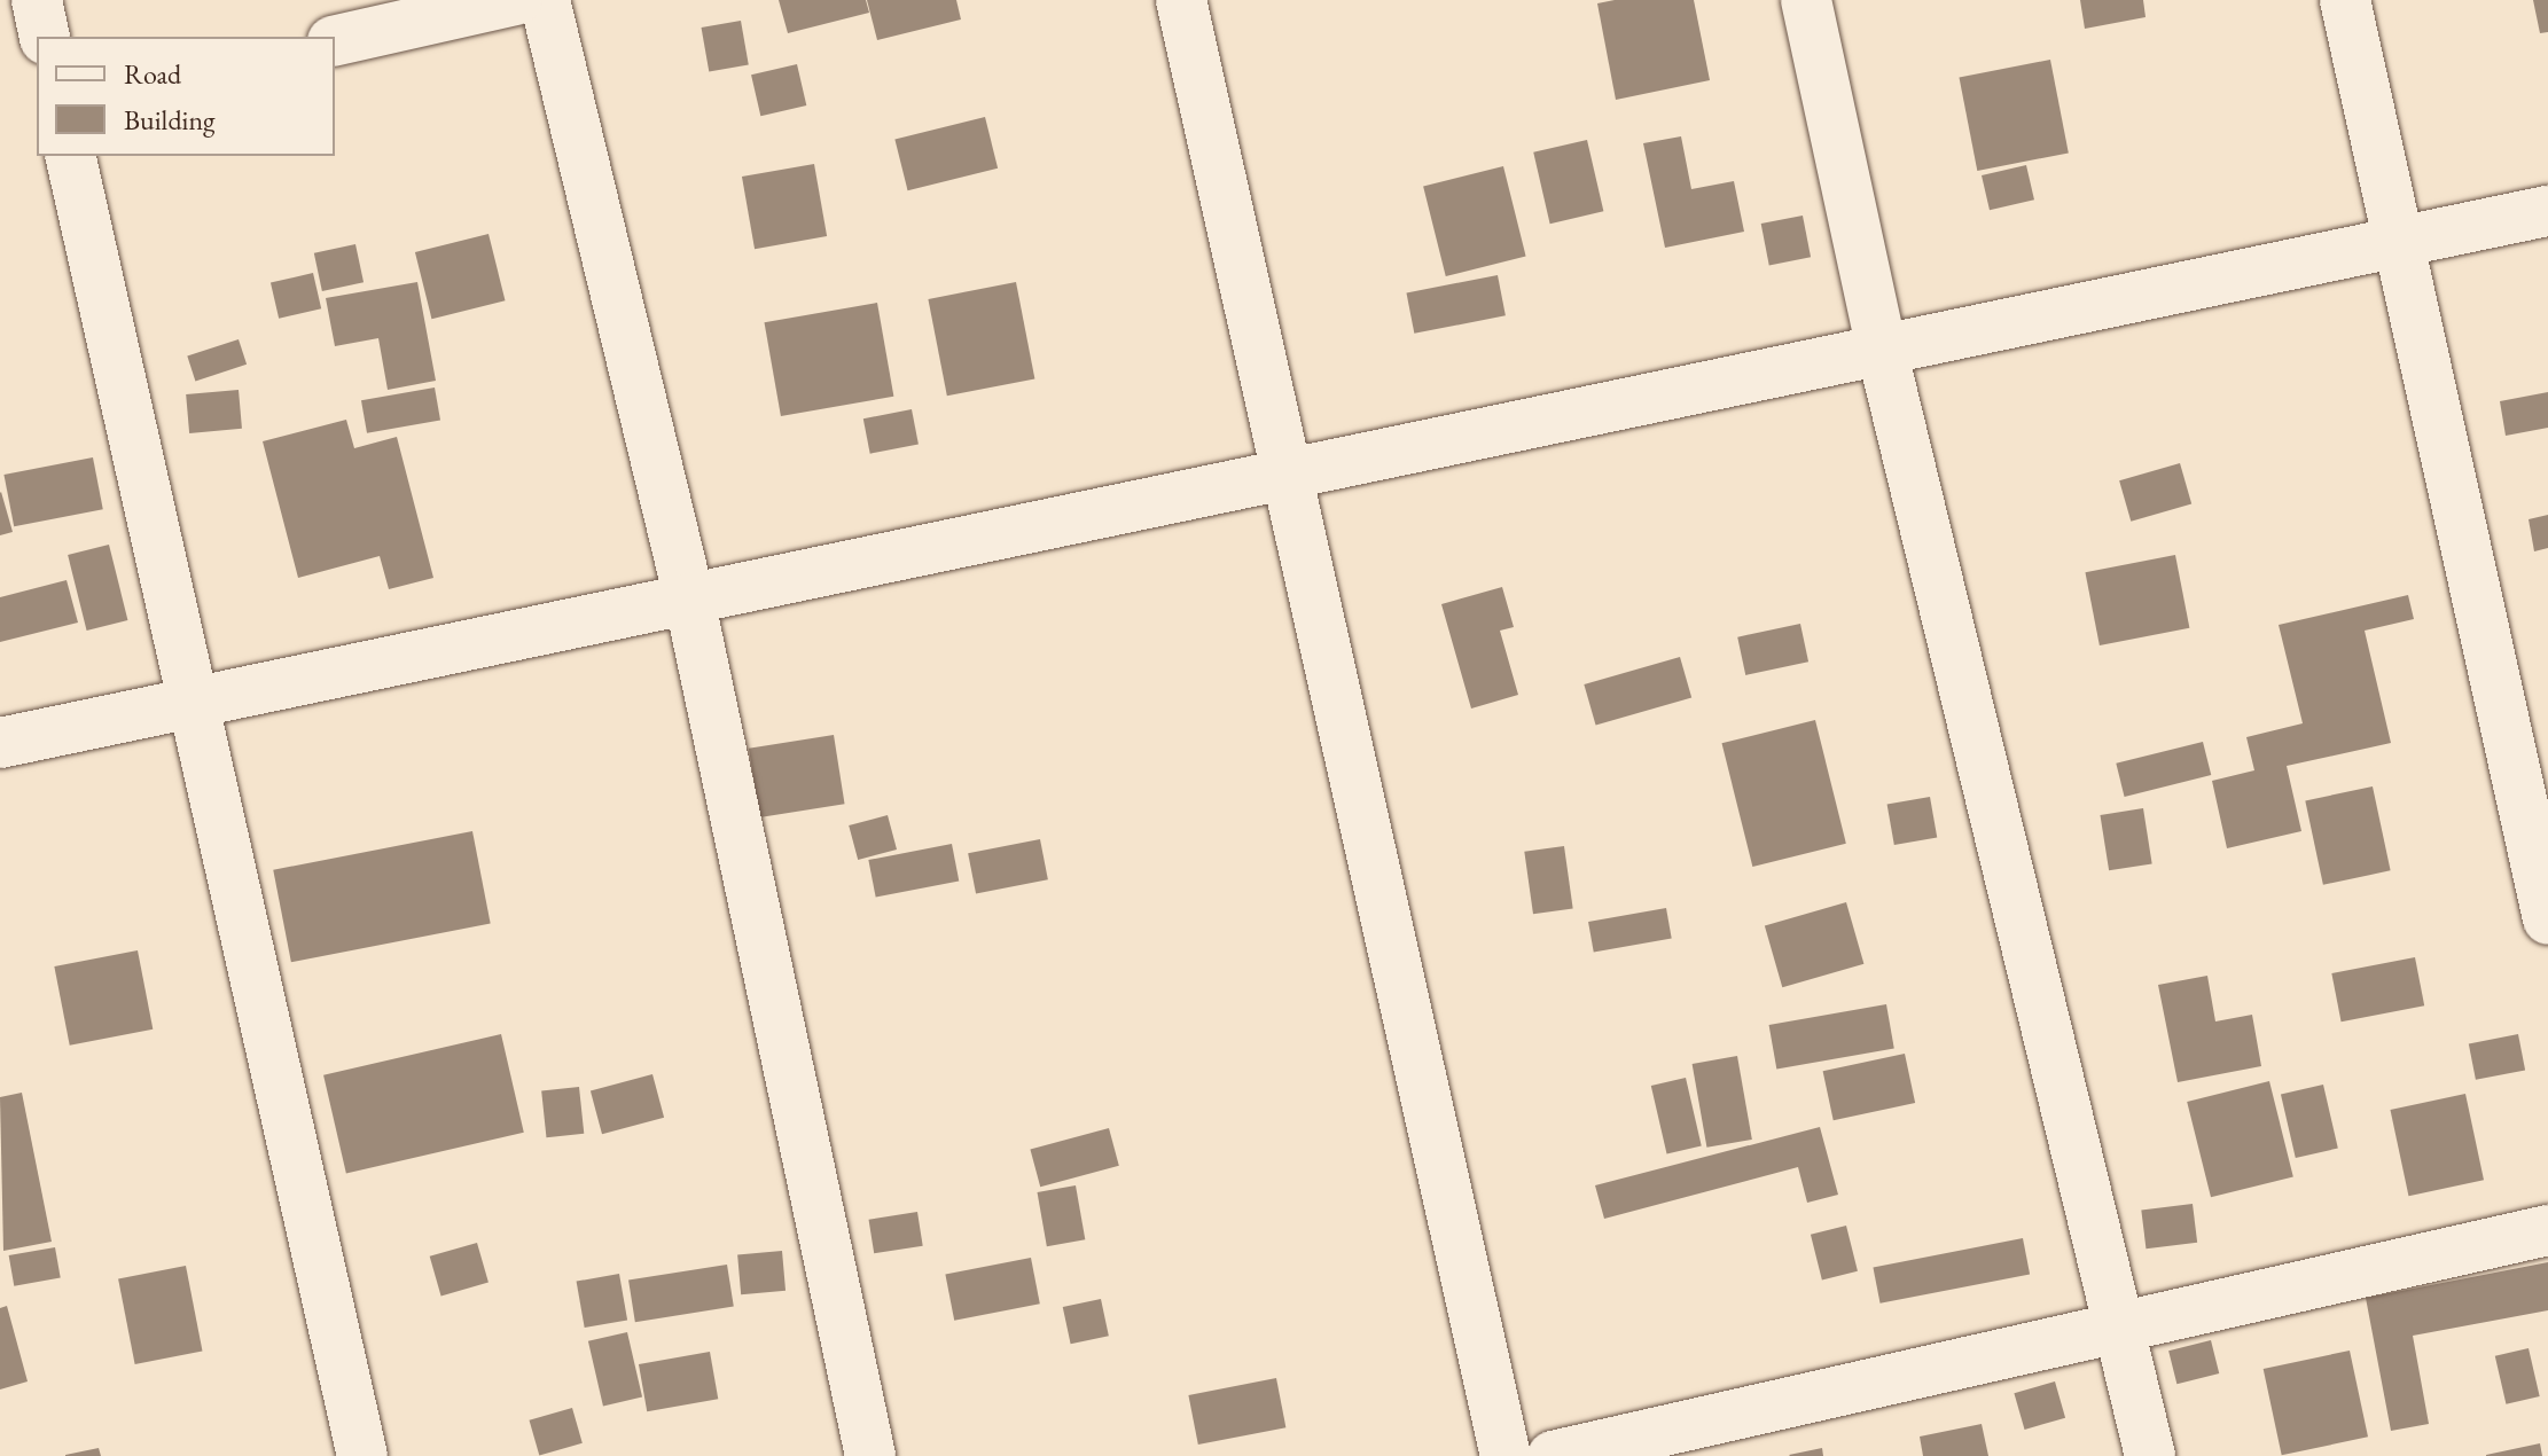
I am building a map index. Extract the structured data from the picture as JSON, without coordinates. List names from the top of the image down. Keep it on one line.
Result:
{"legend":["Road","Building"]}
